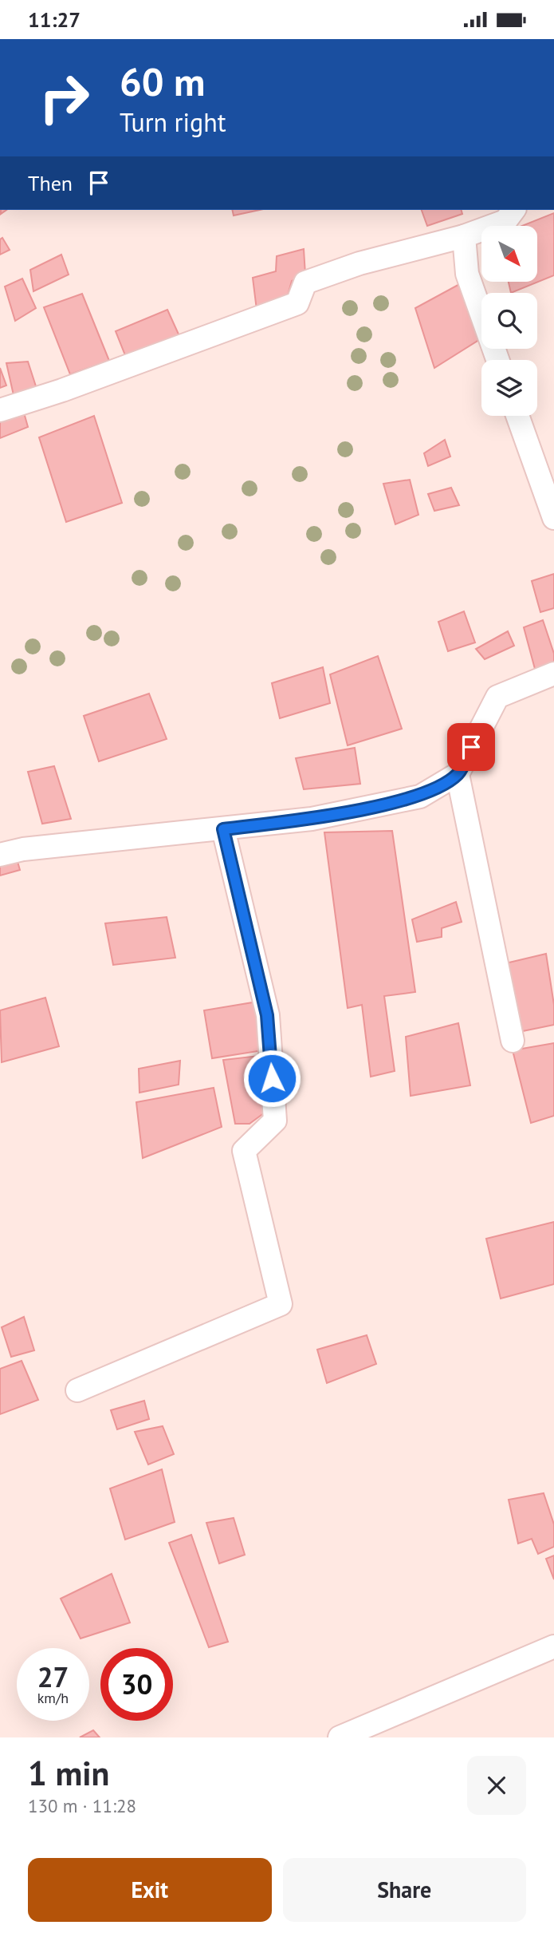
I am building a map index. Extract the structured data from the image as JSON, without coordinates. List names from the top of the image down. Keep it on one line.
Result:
{"north":"bottom right","page":{"status":"11:27","turn":["60 m","Turn right"],"then":"Then","speed":"27 km/h","limit":"30","heading":["1 min","130 m · 11:28"],"buttons":["Exit","Share"]}}
